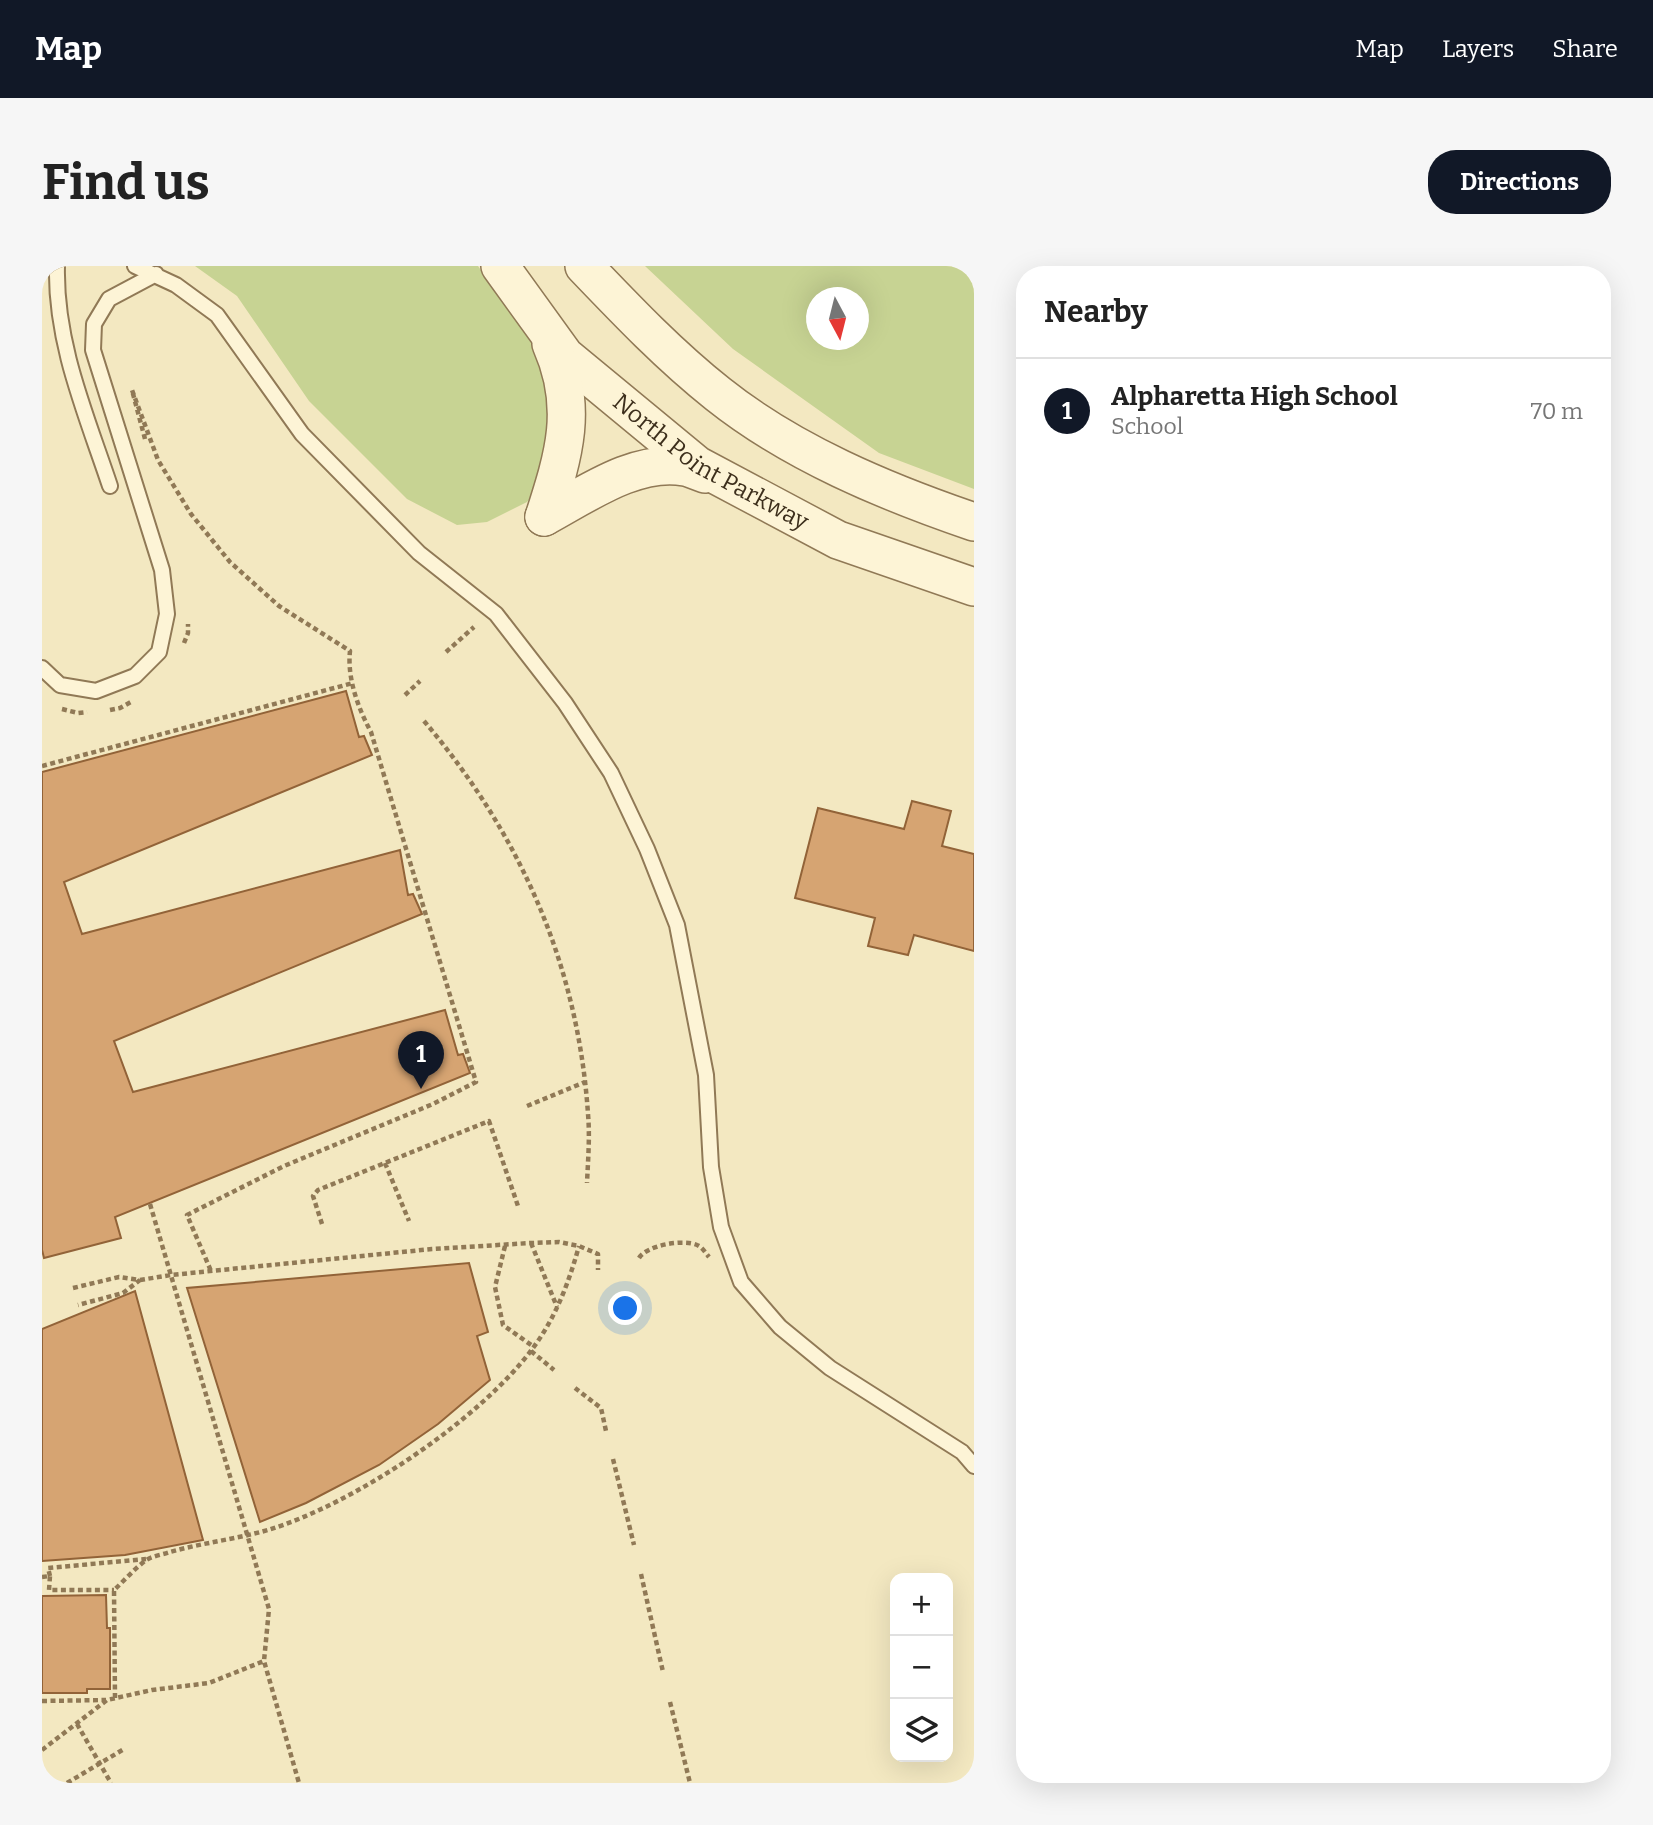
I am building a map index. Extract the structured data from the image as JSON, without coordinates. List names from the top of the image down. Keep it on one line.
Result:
{"streets":{"street":["North Point Parkway"]},"north":"bottom","page":{"header":"Map","nav":["Map","Layers","Share"],"buttons":"Directions","title":"Find us","heading":"Nearby","list":[{"mark":"1","name":"Alpharetta High School","note":"School","value":"70 m"}],"pins":"1","map_buttons":["+","−"]}}
